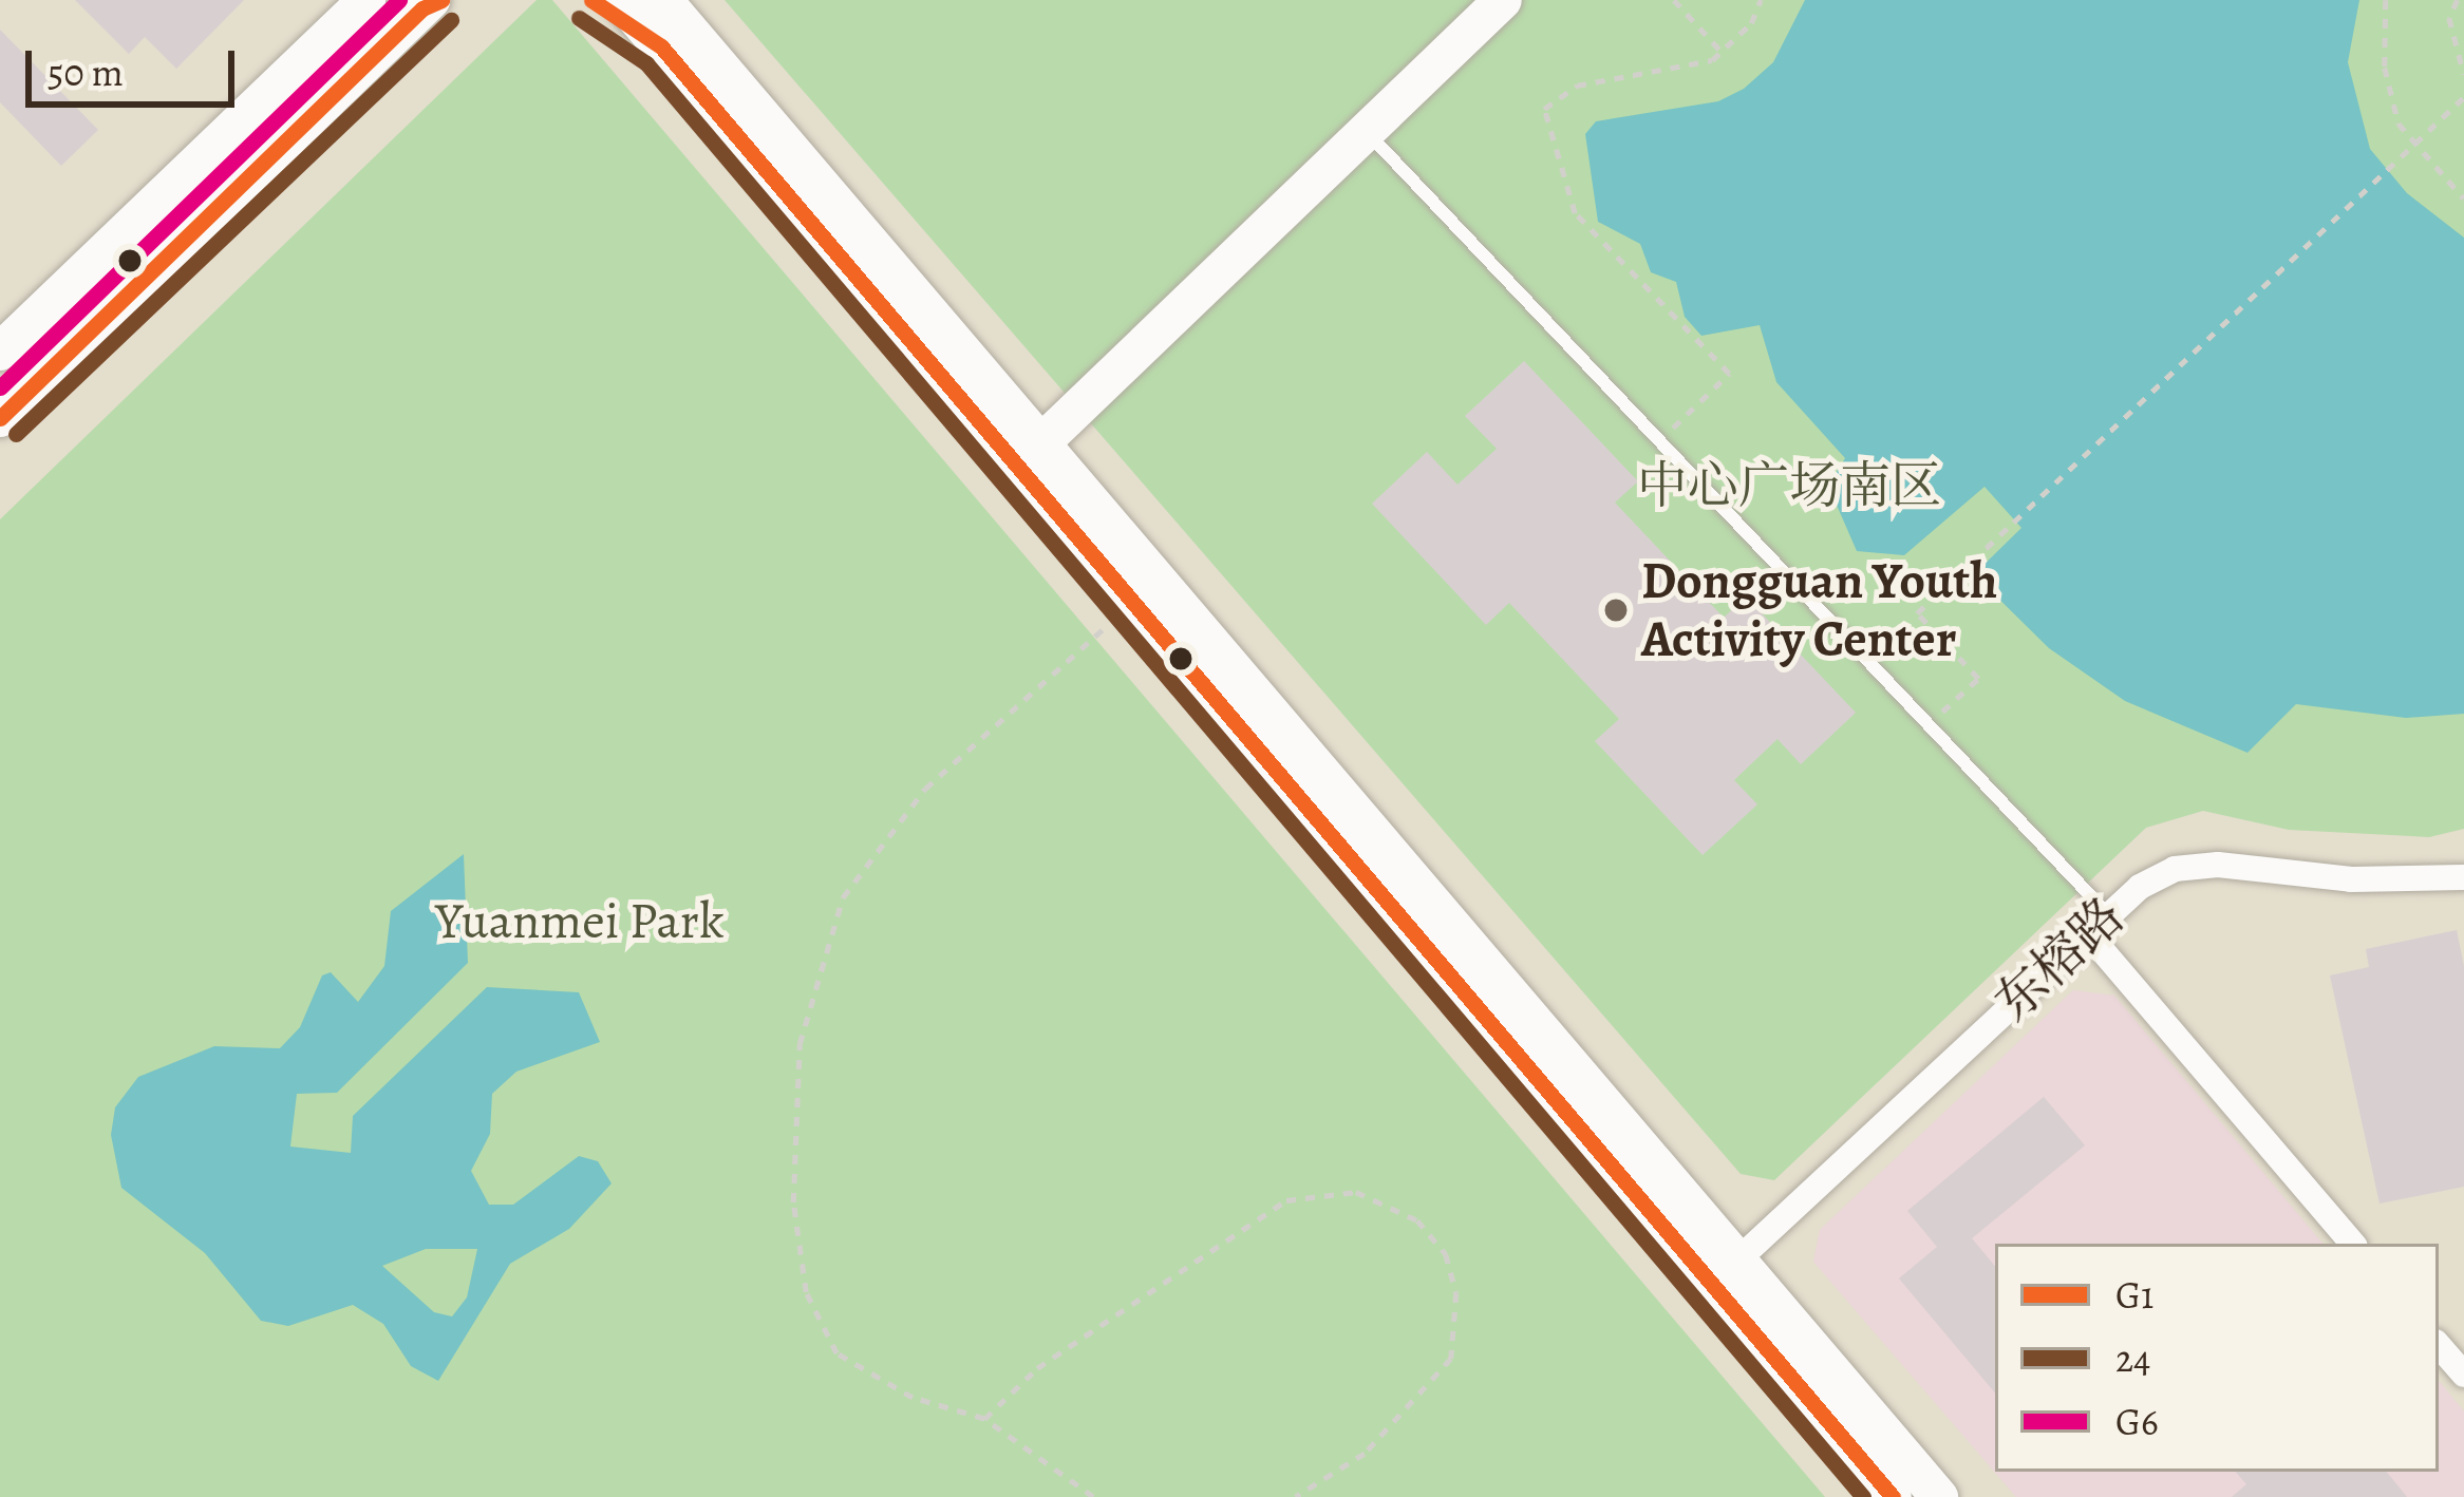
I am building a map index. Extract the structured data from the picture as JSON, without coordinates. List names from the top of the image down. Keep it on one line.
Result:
{"streets":{"street":["东榕路"]},"parks":["中心广场南区","Yuanmei Park"],"places":["Dongguan Youth Activity Center"],"lines":["transit line G1","transit line G6","transit line 24"],"legend":["G1","24","G6"],"scale_bar":"50 m"}
